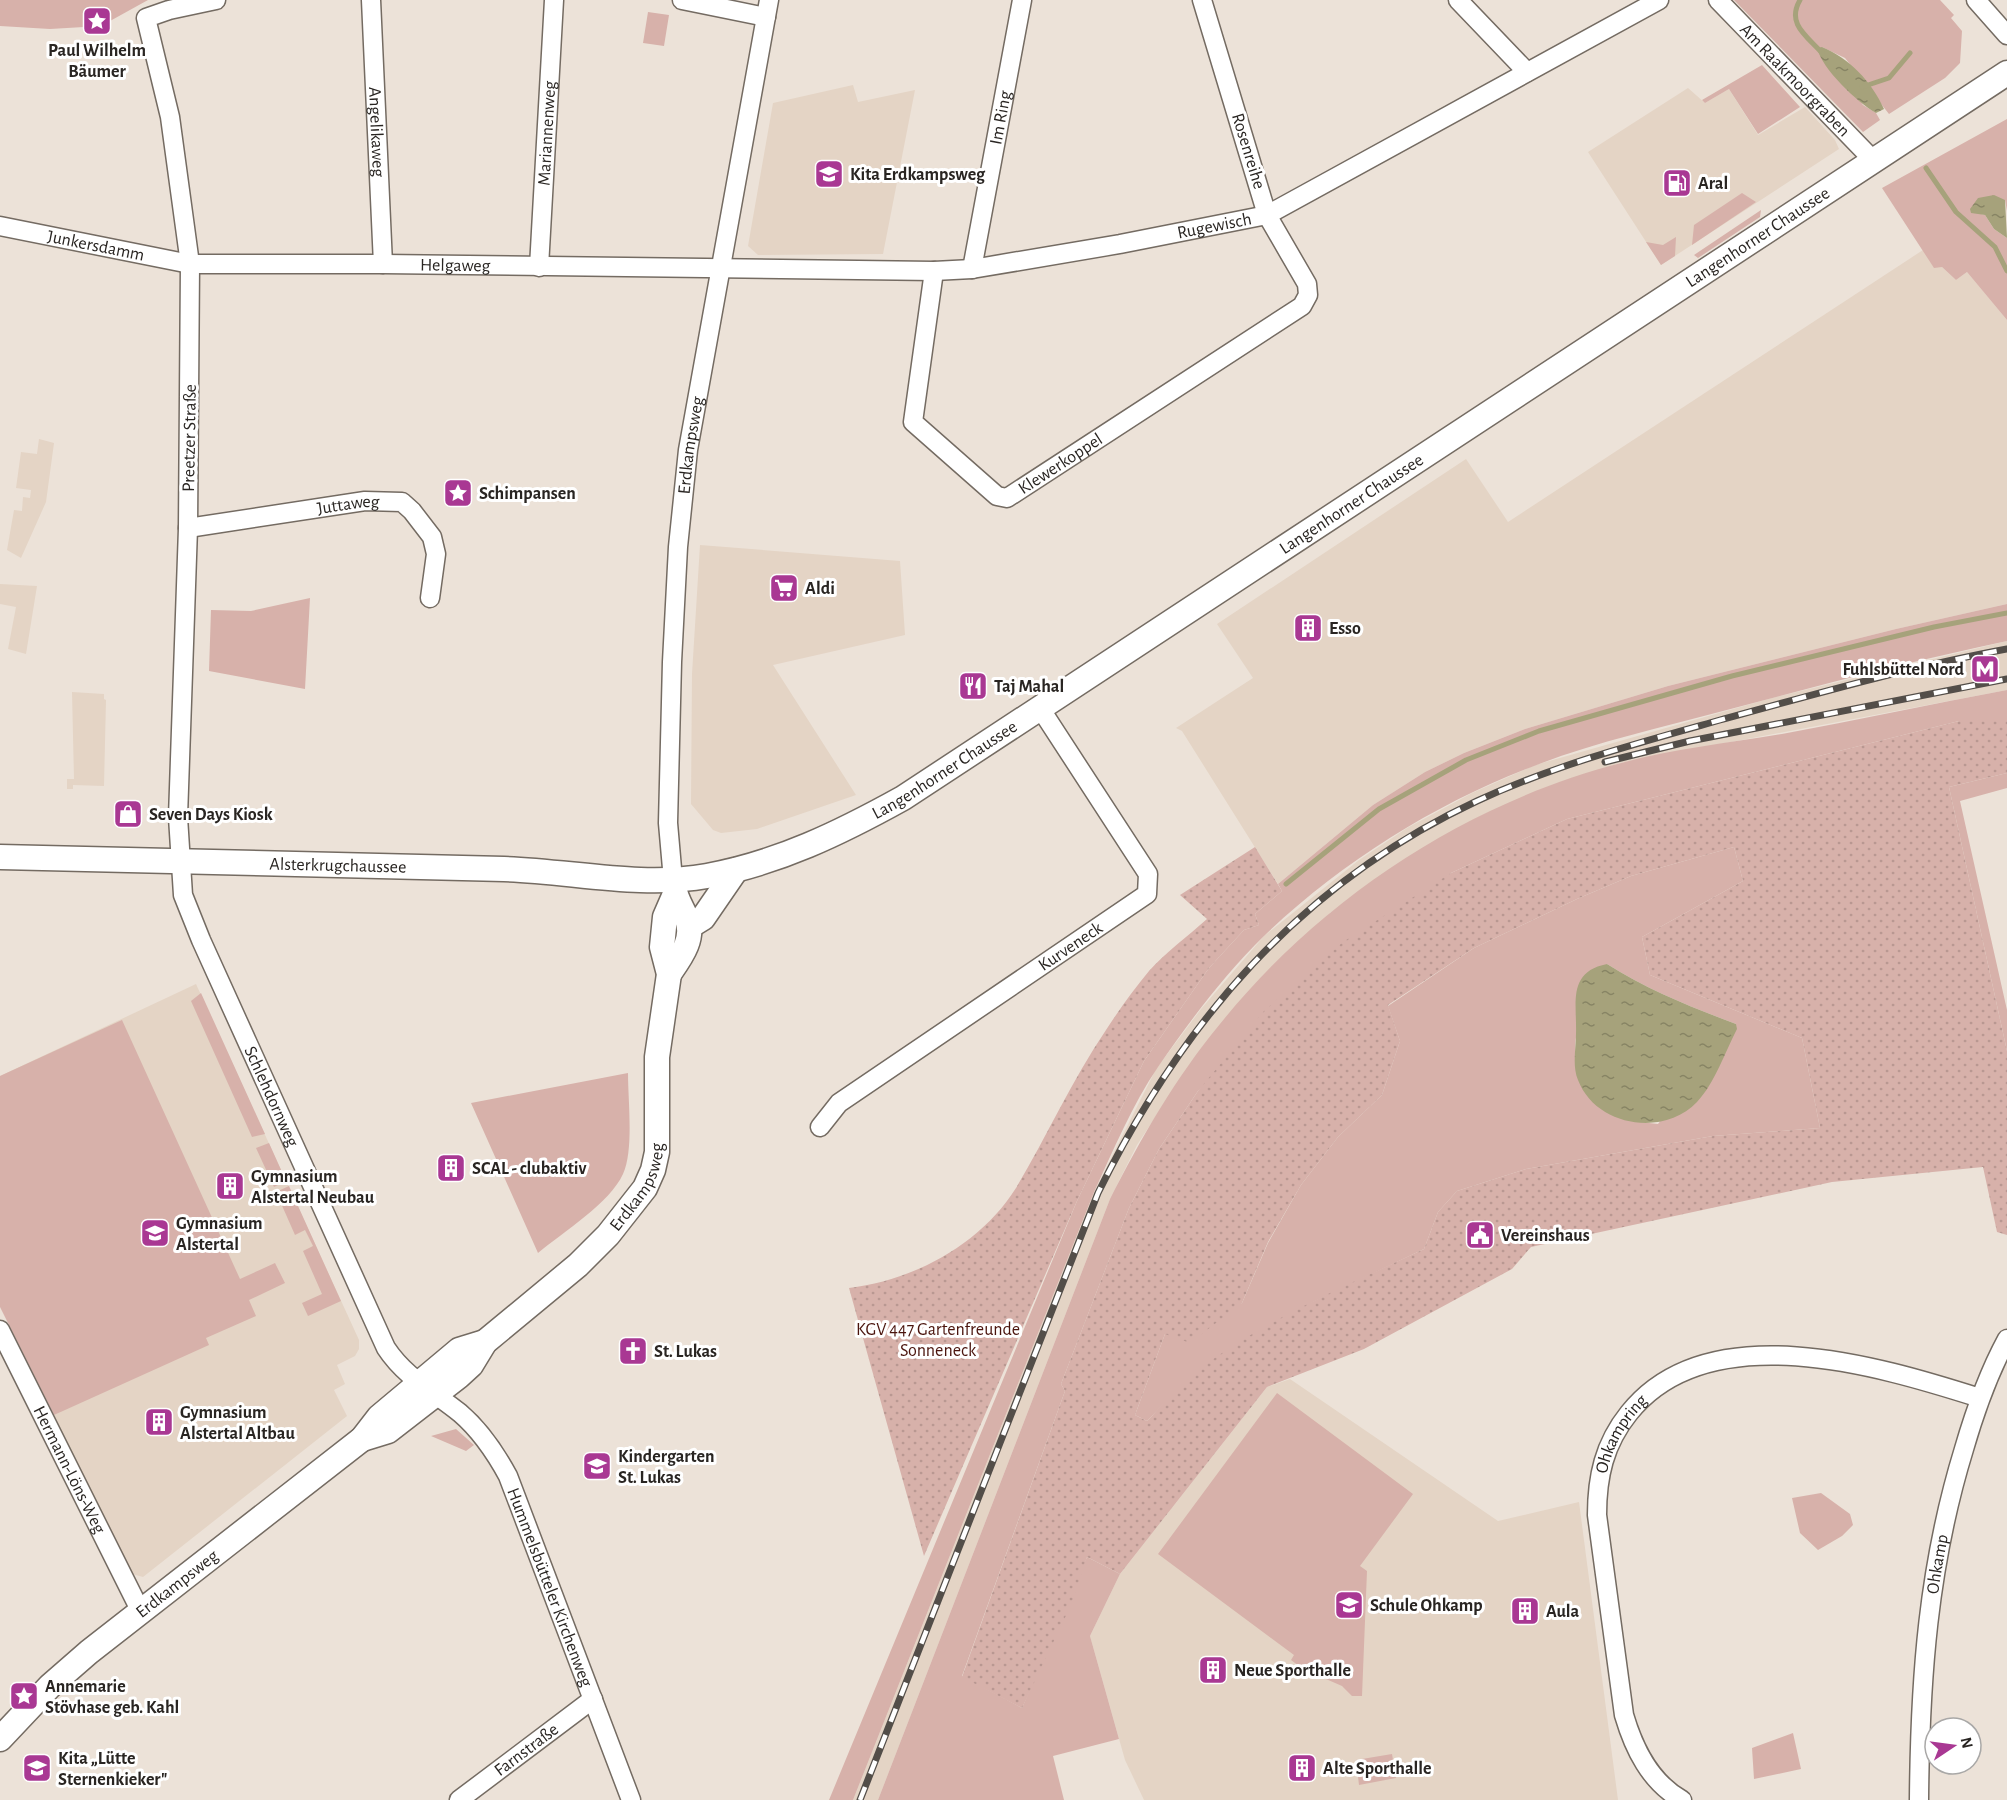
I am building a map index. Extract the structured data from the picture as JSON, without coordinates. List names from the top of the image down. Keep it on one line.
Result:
{"streets":{"main road":["Langenhorner Chaussee","Erdkampsweg","Alsterkrugchaussee"],"street":["Am Raakmoorgraben","Im Ring","Angelikaweg","Mariannenweg","Rosenreihe","Rugewisch","Junkersdamm","Helgaweg","Preetzer Straße","Klewerkoppel","Juttaweg","Kurveneck","Schlehdornweg","Ohkampring","Hermann-Löns-Weg","Ohkamp","Hummelsbütteler Kirchenweg","Farnstraße"]},"crossings":[["Am Raakmoorgraben","Langenhorner Chaussee"],["Im Ring","Rugewisch"],["Angelikaweg","Helgaweg"],["Mariannenweg","Helgaweg"],["Rosenreihe","Rugewisch"],["Rosenreihe","Klewerkoppel"],["Rugewisch","Helgaweg"],["Rugewisch","Erdkampsweg"],["Rugewisch","Klewerkoppel"],["Langenhorner Chaussee","Erdkampsweg"],["Langenhorner Chaussee","Alsterkrugchaussee"],["Langenhorner Chaussee","Kurveneck"],["Junkersdamm","Helgaweg"],["Junkersdamm","Preetzer Straße"],["Helgaweg","Preetzer Straße"],["Helgaweg","Erdkampsweg"],["Preetzer Straße","Juttaweg"],["Preetzer Straße","Alsterkrugchaussee"],["Preetzer Straße","Schlehdornweg"],["Erdkampsweg","Alsterkrugchaussee"],["Erdkampsweg","Schlehdornweg"],["Erdkampsweg","Hermann-Löns-Weg"],["Erdkampsweg","Hummelsbütteler Kirchenweg"],["Alsterkrugchaussee","Schlehdornweg"],["Schlehdornweg","Hummelsbütteler Kirchenweg"],["Ohkampring","Ohkamp"],["Hummelsbütteler Kirchenweg","Farnstraße"]],"parks":["KGV 447 Gartenfreunde Sonneneck"],"places":{"place":["Paul Wilhelm Bäumer","Schimpansen","Annemarie Stövhase geb. Kahl"],"school or university":["Kita Erdkampsweg","Gymnasium Alstertal","Kindergarten St. Lukas","Schule Ohkamp","Kita „Lütte Sternenkieker\""],"fuel station":["Aral"],"supermarket":["Aldi"],"building":["Esso","SCAL - clubaktiv","Gymnasium Alstertal Neubau","Gymnasium Alstertal Altbau","Aula","Neue Sporthalle","Alte Sporthalle"],"metro station":["Fuhlsbüttel Nord"],"restaurant":["Taj Mahal"],"shop":["Seven Days Kiosk"],"public building":["Vereinshaus"],"church":["St. Lukas"]},"north":"right"}
